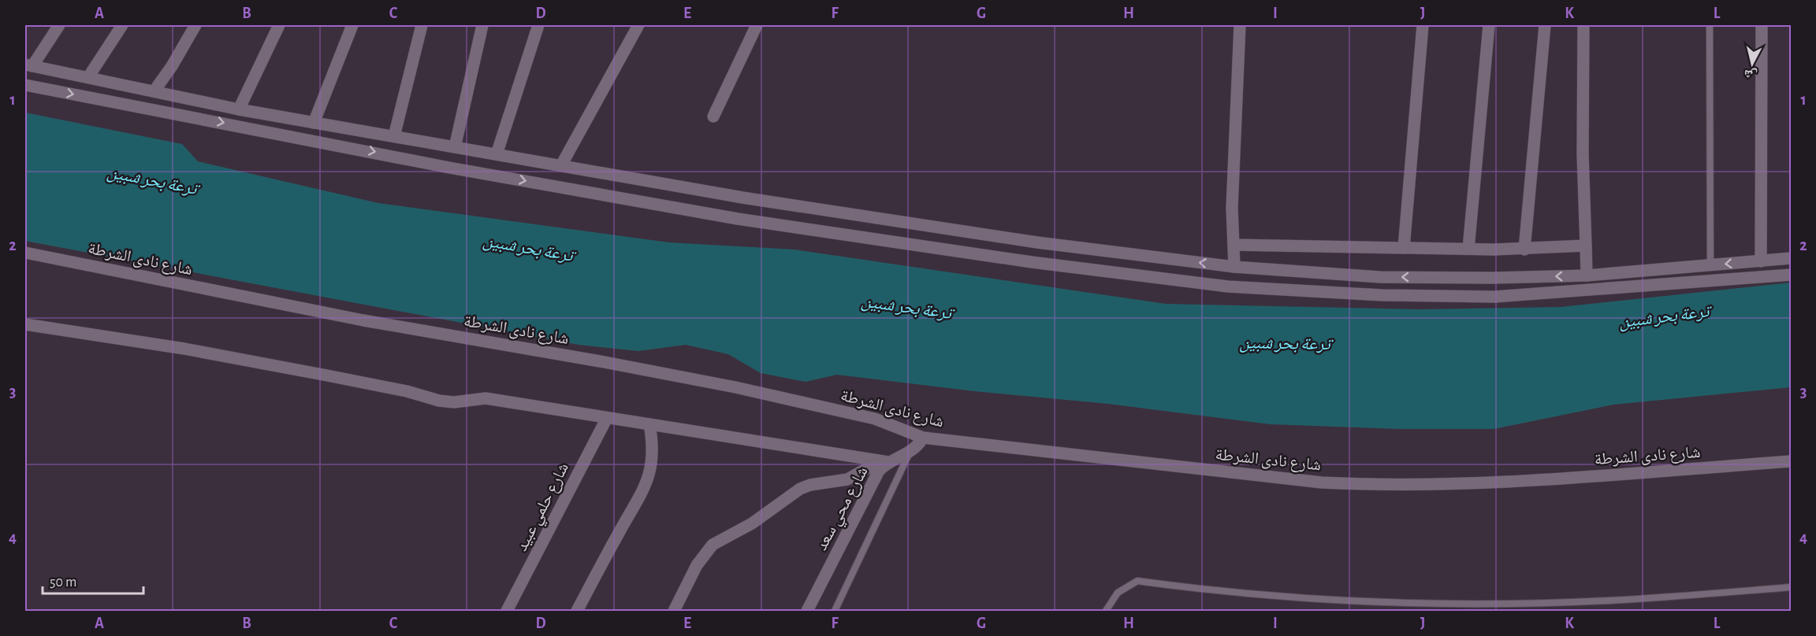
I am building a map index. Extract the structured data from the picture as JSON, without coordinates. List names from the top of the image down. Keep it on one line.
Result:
{"streets":{"street":["شارع نادى الشرطة","شارع حلمي عبيد","شارع محي سعد"]},"crossings":[["شارع نادى الشرطة","شارع محي سعد"]],"water":["ترعة بحر شبين"],"scale_bar":"50 m","north":"bottom","grid":{"columns":["A","B","C","D","E","F","G","H","I","J","K","L"],"rows":["1","2","3","4"]}}
